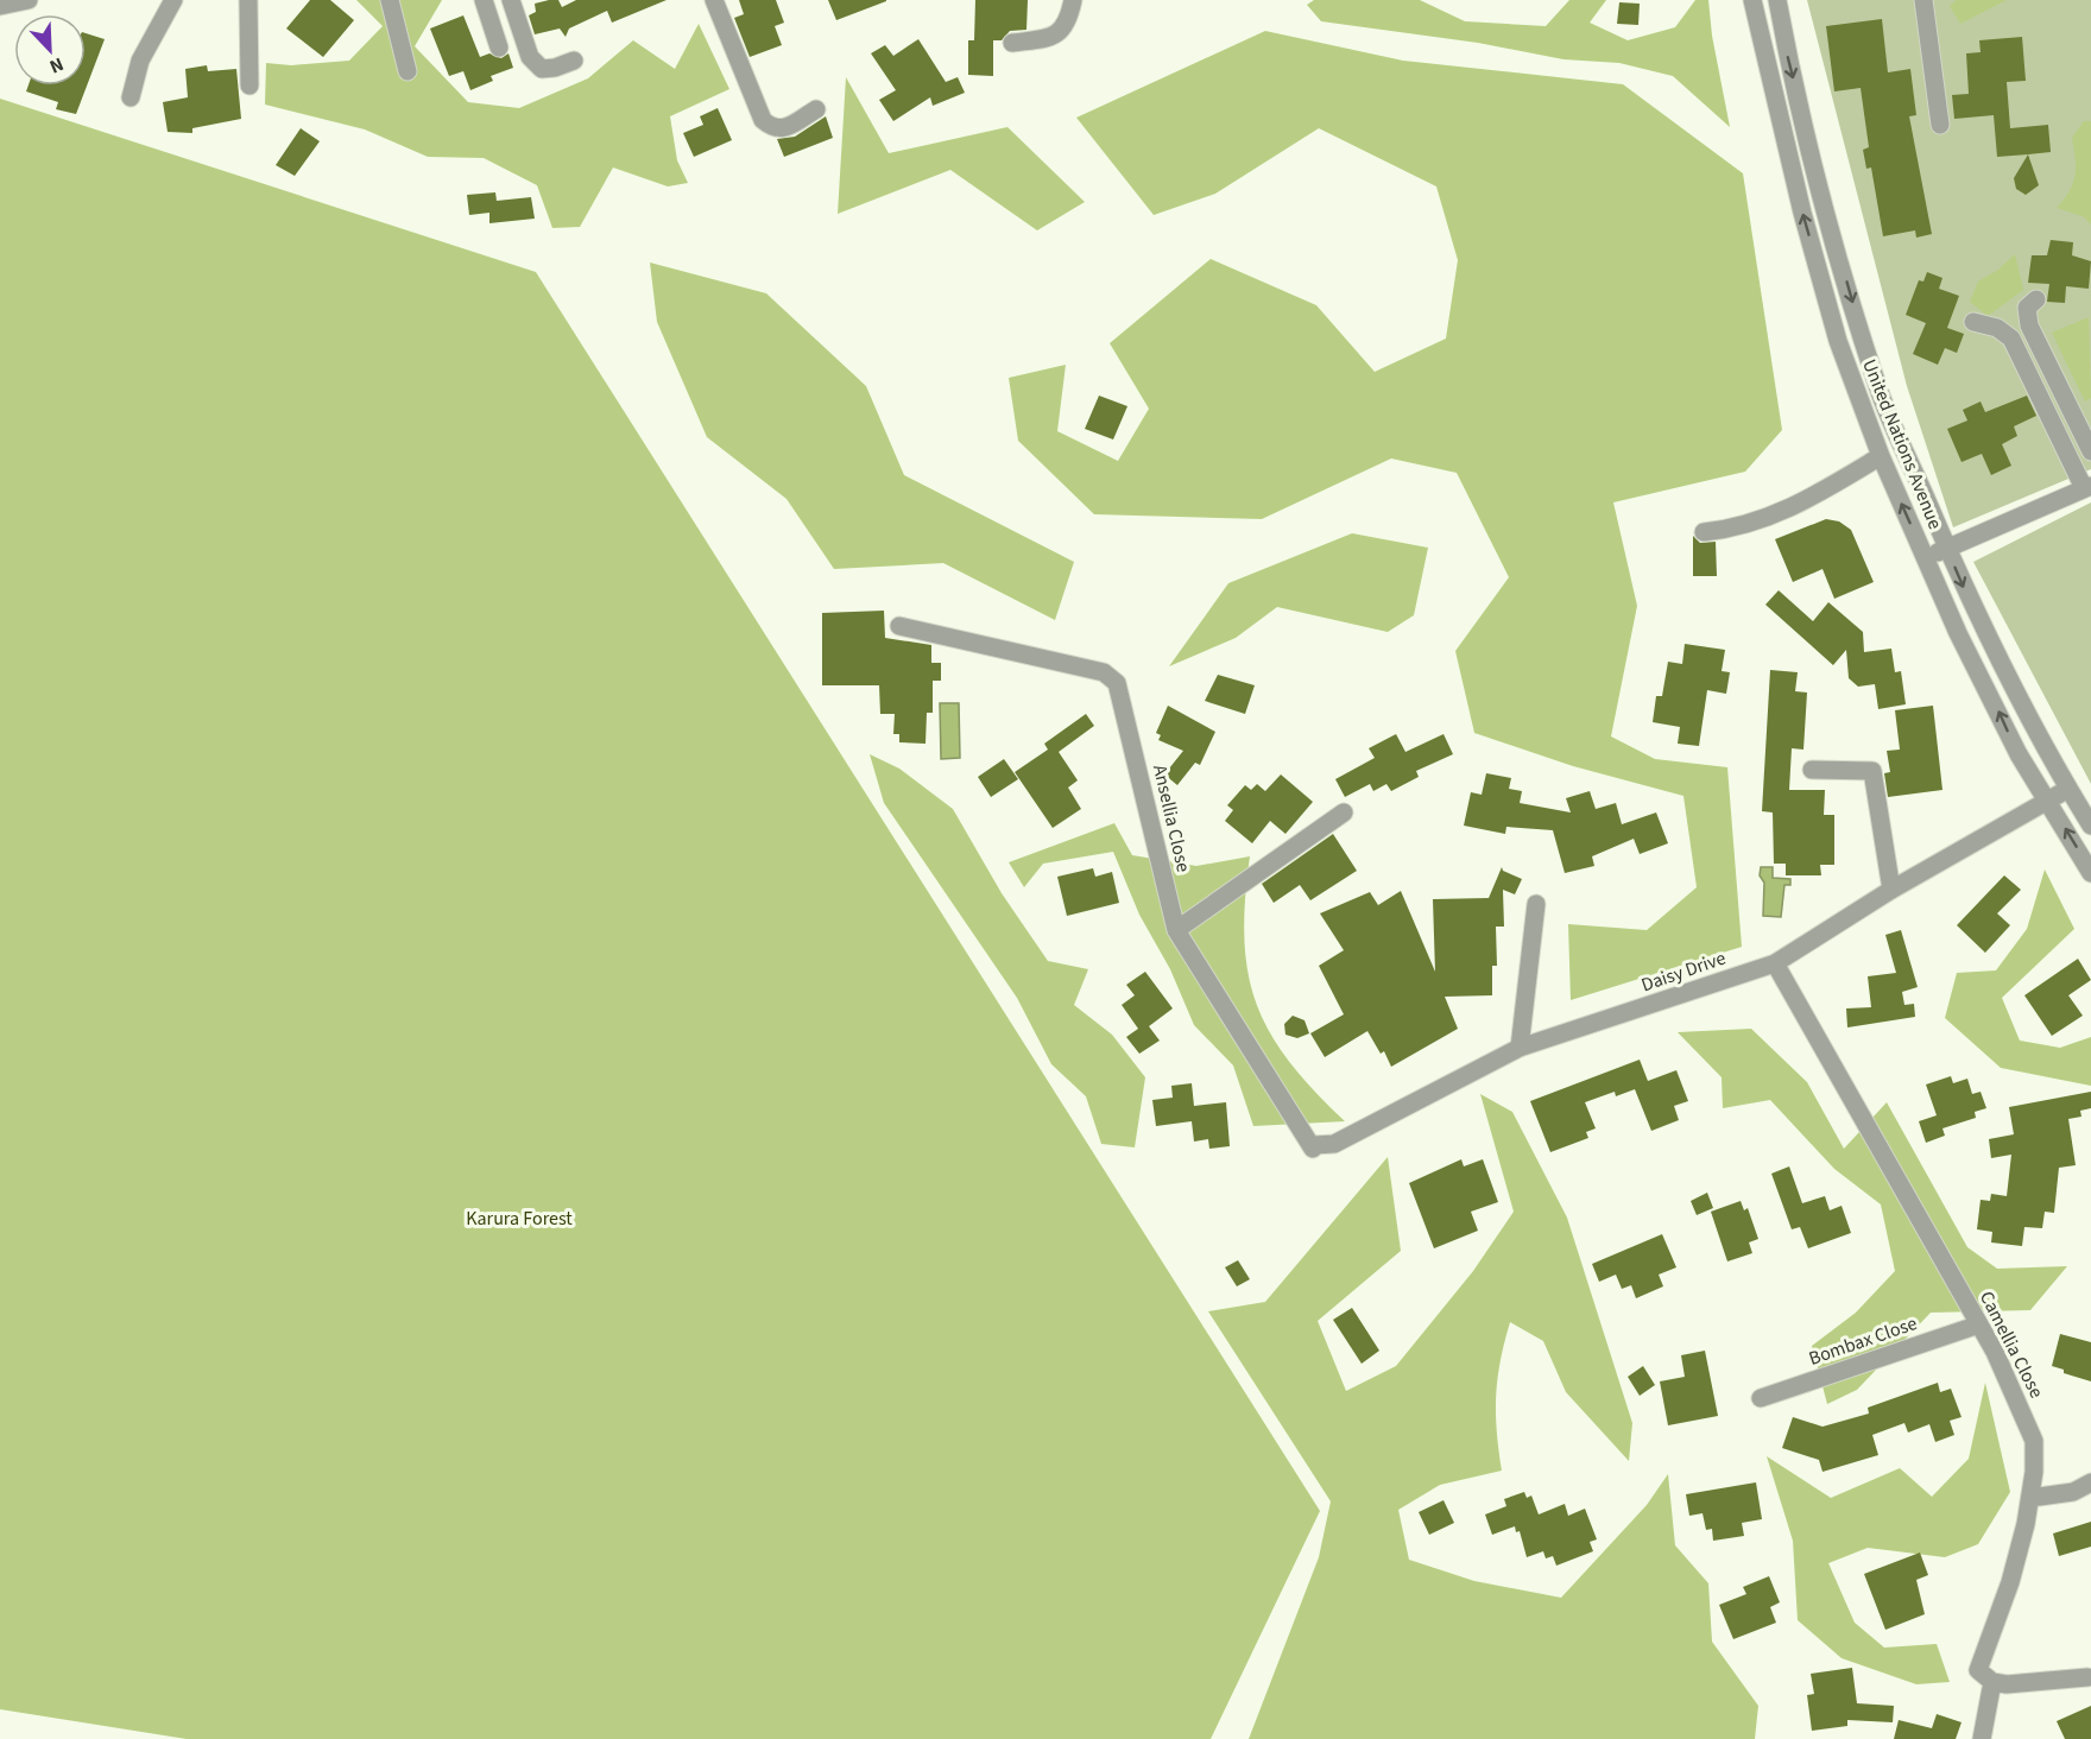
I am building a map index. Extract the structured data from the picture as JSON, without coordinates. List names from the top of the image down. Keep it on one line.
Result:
{"streets":{"street":["United Nations Avenue","Ansellia Close","Daisy Drive","Bombax Close","Camellia Close"]},"crossings":[["United Nations Avenue","Daisy Drive"],["Ansellia Close","Daisy Drive"],["Daisy Drive","Camellia Close"],["Bombax Close","Camellia Close"]],"parks":["Karura Forest"],"north":"bottom right"}
